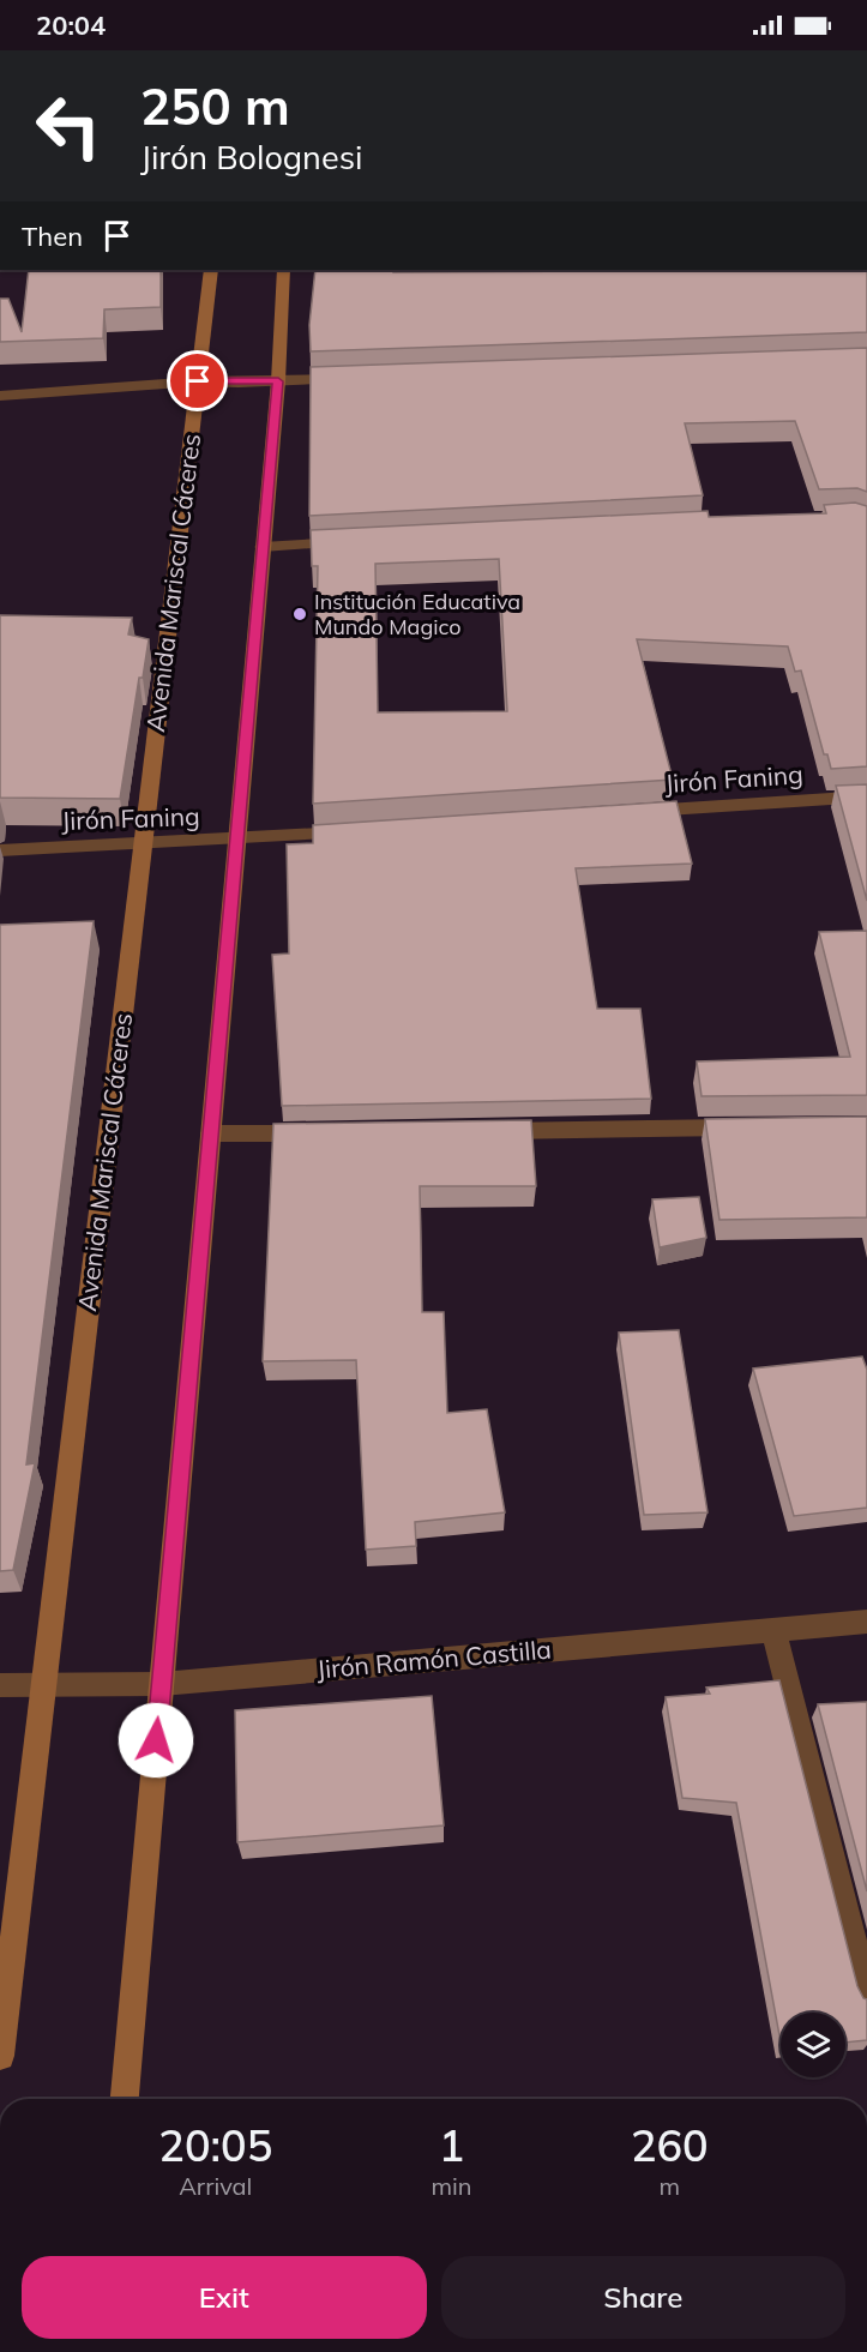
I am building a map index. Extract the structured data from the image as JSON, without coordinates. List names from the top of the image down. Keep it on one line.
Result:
{"streets":{"main road":["Avenida Mariscal Cáceres"],"street":["Jirón Faning","Jirón Ramón Castilla"]},"crossings":[["Avenida Mariscal Cáceres","Jirón Faning"],["Avenida Mariscal Cáceres","Jirón Ramón Castilla"]],"places":["Institución Educativa Mundo Magico"],"page":{"status":"20:04","turn":["250 m","Jirón Bolognesi"],"then":"Then","eta":["20:05","Arrival","1","min","260","m"],"buttons":["Exit","Share"]}}
